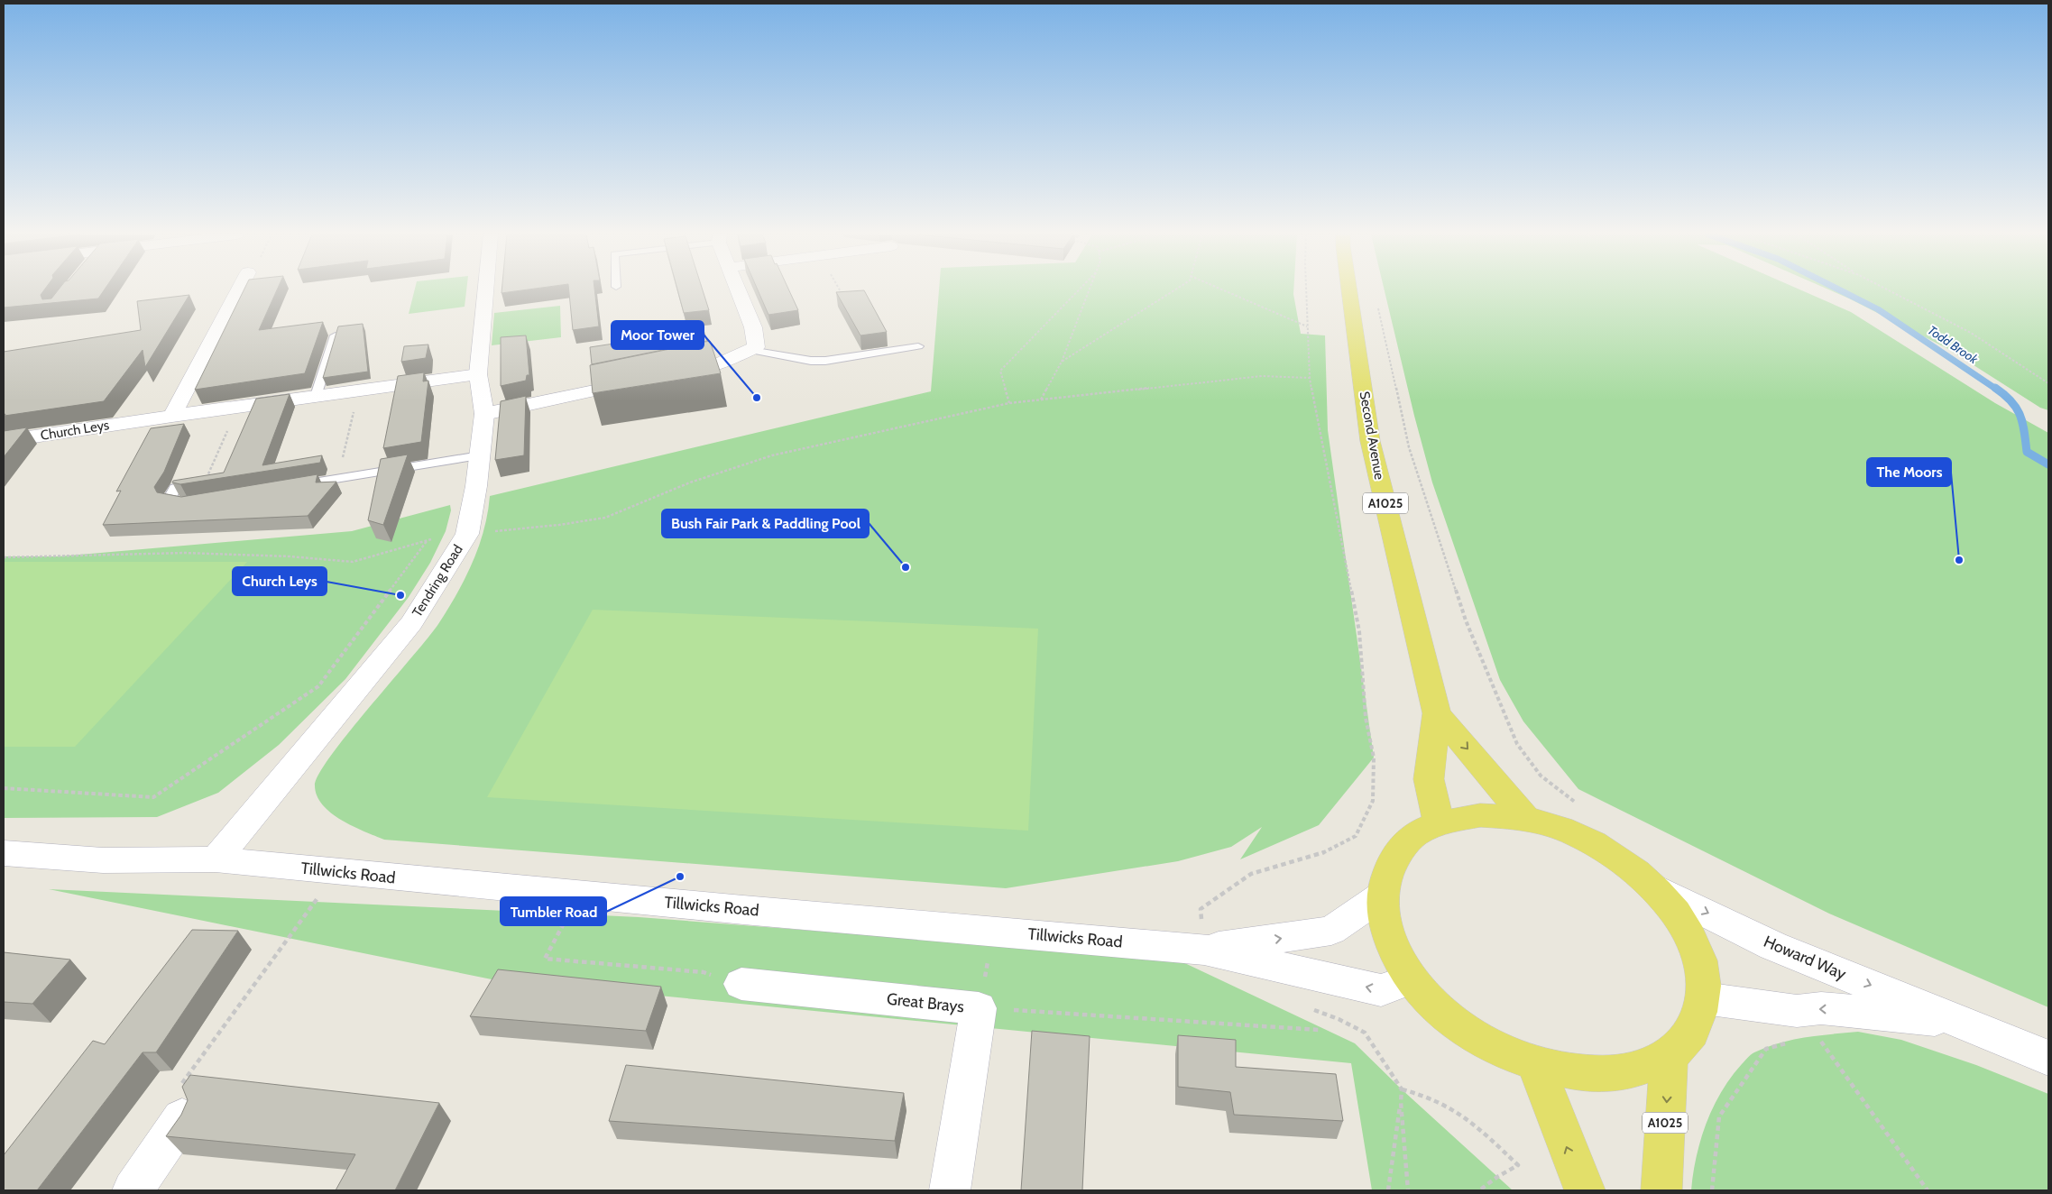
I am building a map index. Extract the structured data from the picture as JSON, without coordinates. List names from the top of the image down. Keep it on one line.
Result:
{"streets":{"main road":["Second Avenue","A1025"],"street":["Church Leys","Tendring Road","Tillwicks Road","Howard Way","Great Brays"]},"crossings":[["Church Leys","Tendring Road"],["Tendring Road","Tillwicks Road"]],"water":["Todd Brook"],"places":["Moor Tower","The Moors","Bush Fair Park & Paddling Pool","Church Leys","Tumbler Road"]}
